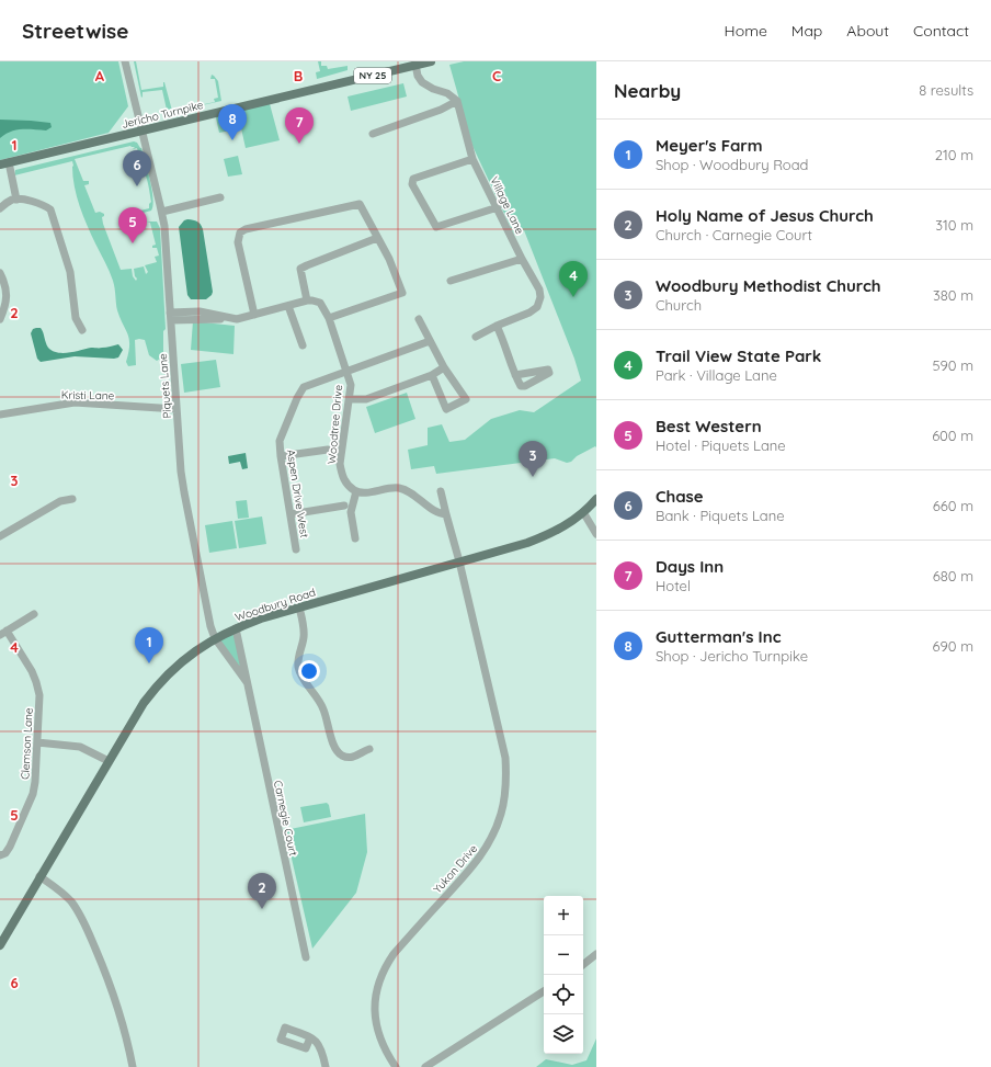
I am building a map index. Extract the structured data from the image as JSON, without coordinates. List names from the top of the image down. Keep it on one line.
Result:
{"streets":{"main road":["NY 25","Jericho Turnpike","Woodbury Road"],"street":["Village Lane","Piquets Lane","Kristi Lane","Woodtree Drive","Aspen Drive West","Clemson Lane","Carnegie Court","Yukon Drive"]},"crossings":[["Jericho Turnpike","Piquets Lane"],["Piquets Lane","Kristi Lane"],["Piquets Lane","Woodbury Road"],["Piquets Lane","Carnegie Court"],["Woodtree Drive","Aspen Drive West"],["Woodbury Road","Carnegie Court"],["Woodbury Road","Yukon Drive"]],"page":{"header":"Streetwise","nav":["Home","Map","About","Contact"],"heading":["Nearby","8 results"],"pins":["8","7","6","5","4","3","1","2"],"list":[{"mark":"1","name":"Meyer's Farm","note":"Shop · Woodbury Road","value":"210 m"},{"mark":"2","name":"Holy Name of Jesus Church","note":"Church · Carnegie Court","value":"310 m"},{"mark":"3","name":"Woodbury Methodist Church","note":"Church","value":"380 m"},{"mark":"4","name":"Trail View State Park","note":"Park · Village Lane","value":"590 m"},{"mark":"5","name":"Best Western","note":"Hotel · Piquets Lane","value":"600 m"},{"mark":"6","name":"Chase","note":"Bank · Piquets Lane","value":"660 m"},{"mark":"7","name":"Days Inn","note":"Hotel","value":"680 m"},{"mark":"8","name":"Gutterman's Inc","note":"Shop · Jericho Turnpike","value":"690 m"}],"map_buttons":["+","−"]},"grid":{"columns":["A","B","C"],"rows":["1","2","3","4","5","6"]}}
